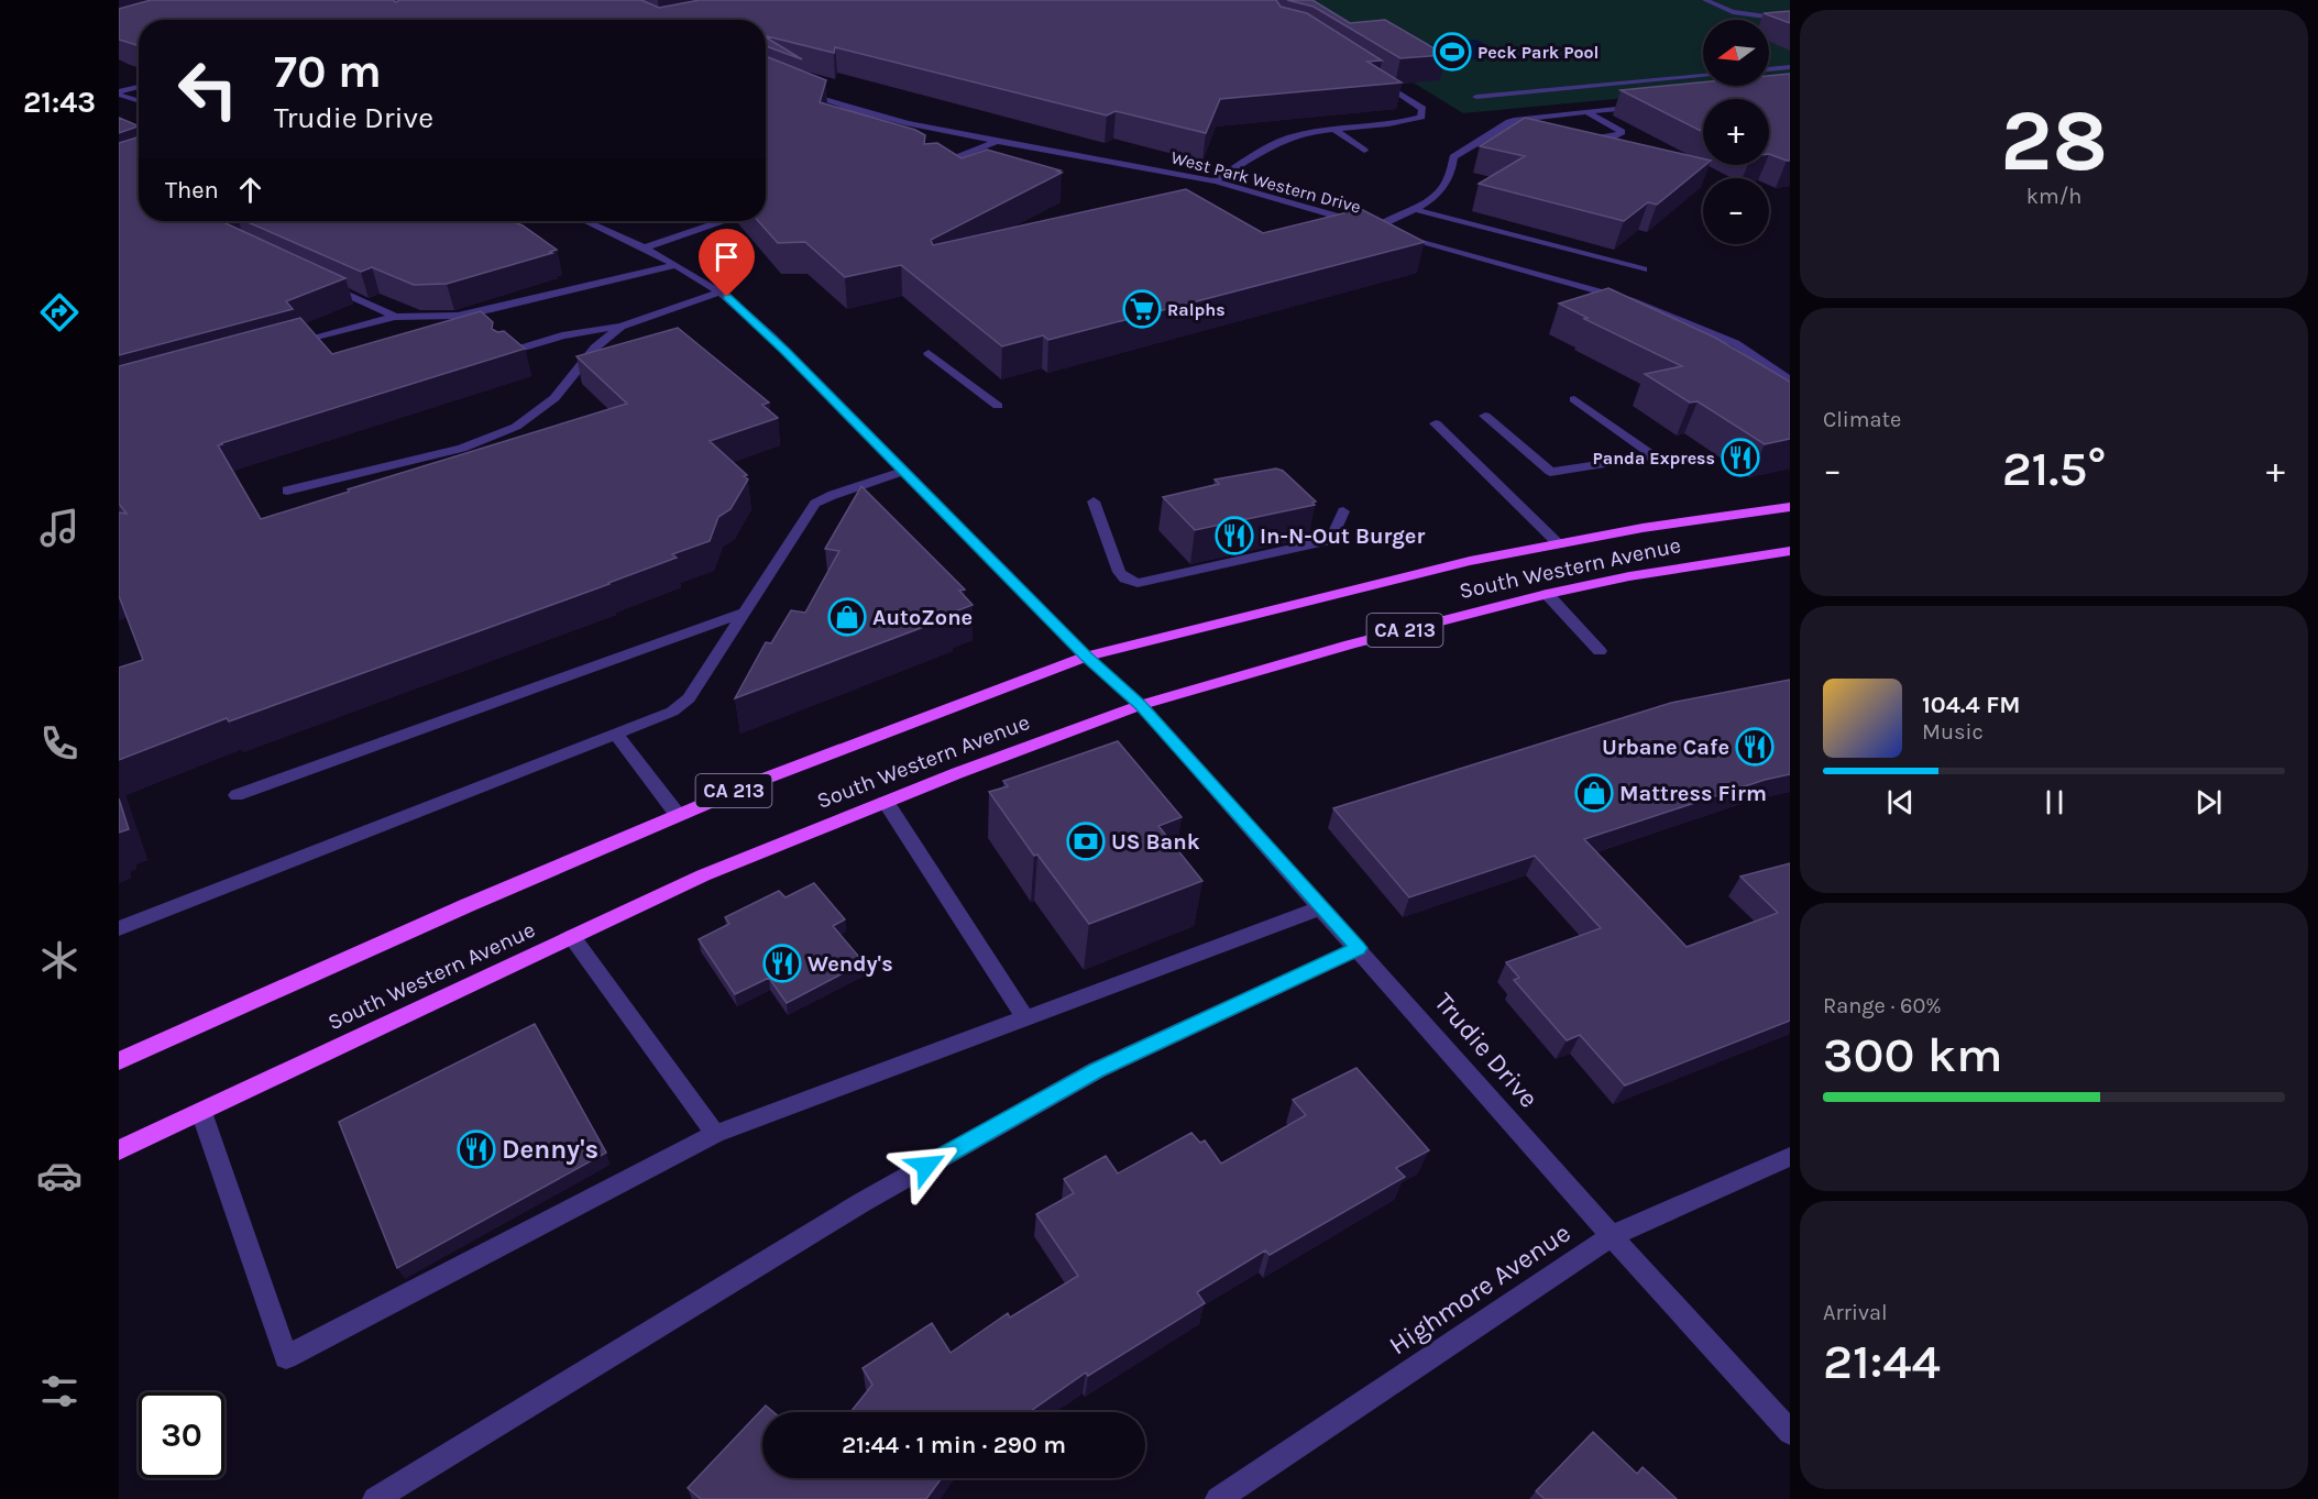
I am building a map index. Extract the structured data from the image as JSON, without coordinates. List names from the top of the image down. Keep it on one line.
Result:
{"streets":{"main road":["South Western Avenue","CA 213"],"street":["West Park Western Drive","Trudie Drive","Highmore Avenue"]},"crossings":[["South Western Avenue","Trudie Drive"],["Trudie Drive","Highmore Avenue"]],"places":{"sports":["Peck Park Pool"],"supermarket":["Ralphs"],"restaurant":["Panda Express","In-N-Out Burger","Urbane Cafe","Wendy's","Denny's"],"shop":["AutoZone","Mattress Firm"],"bank":["US Bank"]},"north":"left","page":{"tabs":"21:43","tile":[["28","km/h"],"Climate",["Range · 60%","300 km"],["Arrival","21:44"]],"map_buttons":["+","−"],"turn":["70 m","Trudie Drive"],"then":"Then","heat":["−","21.5°","+"],"song":["104.4 FM","Music"],"limit":"30","trip":"21:44 · 1 min · 290 m"}}
